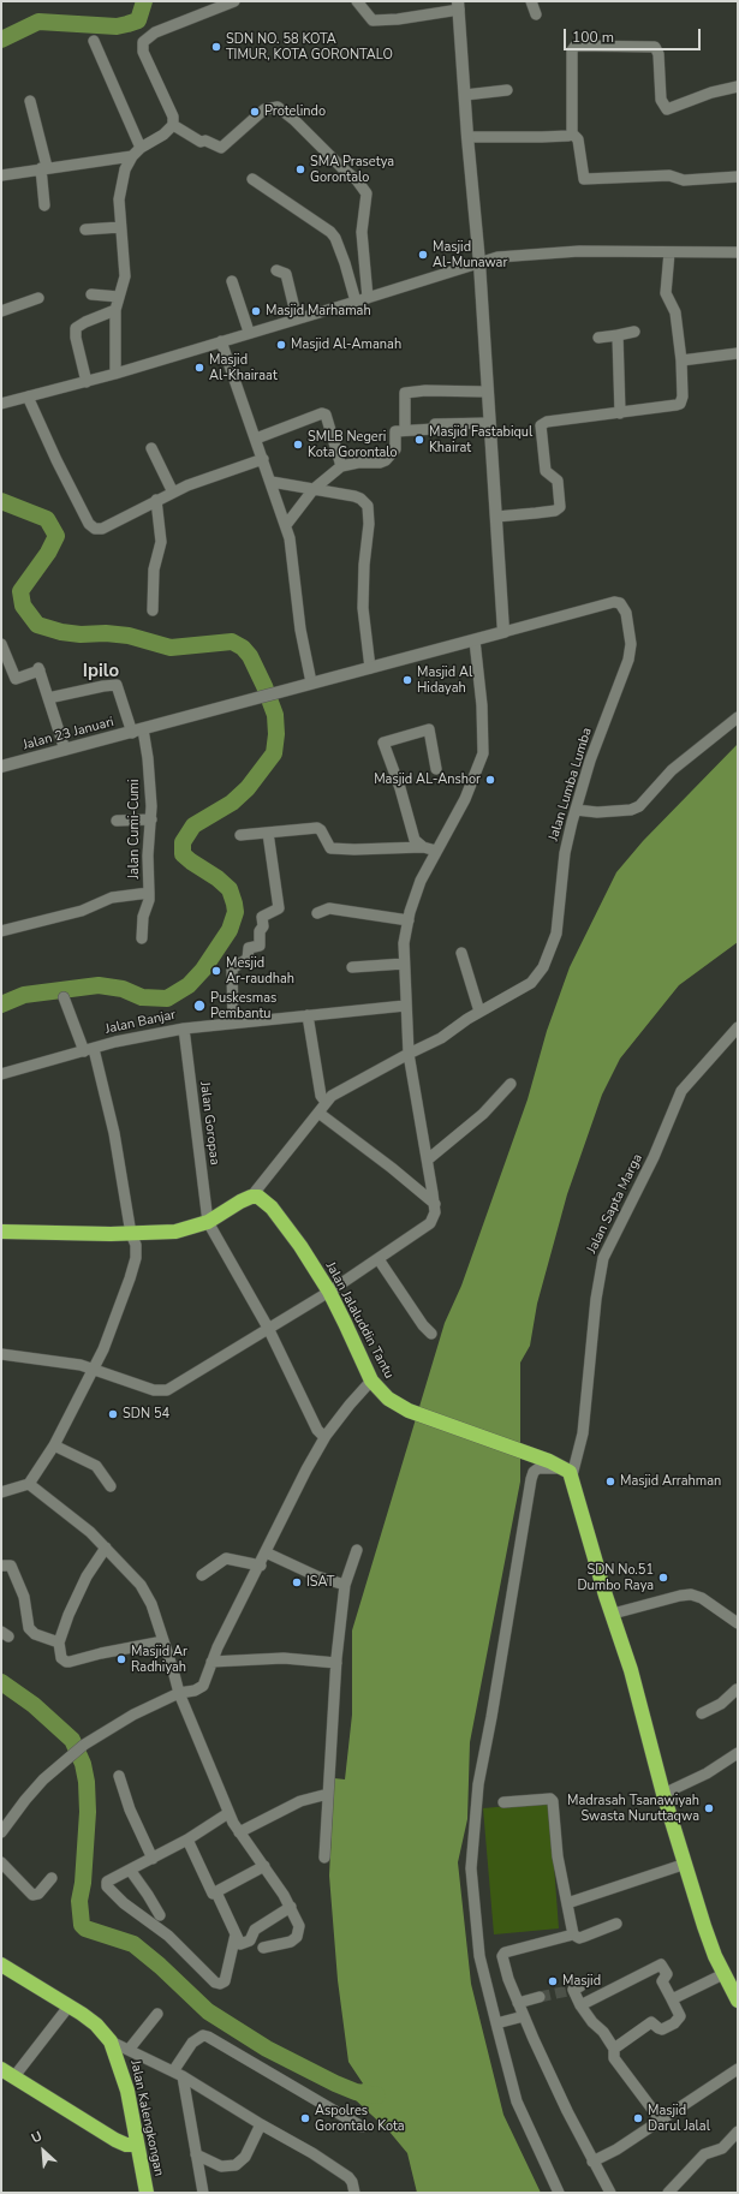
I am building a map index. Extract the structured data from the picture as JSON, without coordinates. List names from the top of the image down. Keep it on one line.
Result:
{"streets":{"highway":["Jalan Jalaluddin Tantu","Jalan Kalengkongan"],"street":["Jalan 23 Januari","Jalan Lumba Lumba","Jalan Cumi-Cumi","Jalan Banjar","Jalan Goropaa","Jalan Sapta Marga"]},"crossings":[["Jalan 23 Januari","Jalan Lumba Lumba"],["Jalan 23 Januari","Jalan Cumi-Cumi"],["Jalan Banjar","Jalan Goropaa"],["Jalan Sapta Marga","Jalan Jalaluddin Tantu"]],"districts":["Ipilo"],"places":["SDN NO. 58 KOTA TIMUR, KOTA GORONTALO","Protelindo","SMA Prasetya Gorontalo","Masjid Al-Munawar","Masjid Marhamah","Masjid Al-Amanah","Masjid Al-Khairaat","Masjid Fastabiqul Khairat","SMLB Negeri Kota Gorontalo","Masjid Al Hidayah","Masjid AL-Anshor","Mesjid Ar-raudhah","Puskesmas Pembantu","SDN 54","Masjid Arrahman","SDN No.51 Dumbo Raya","ISAT","Masjid Ar Radhiyah","Madrasah Tsanawiyah Swasta Nuruttaqwa","Masjid","Aspolres Gorontalo Kota","Masjid Darul Jalal"],"scale_bar":"100 m","north":"top left"}
